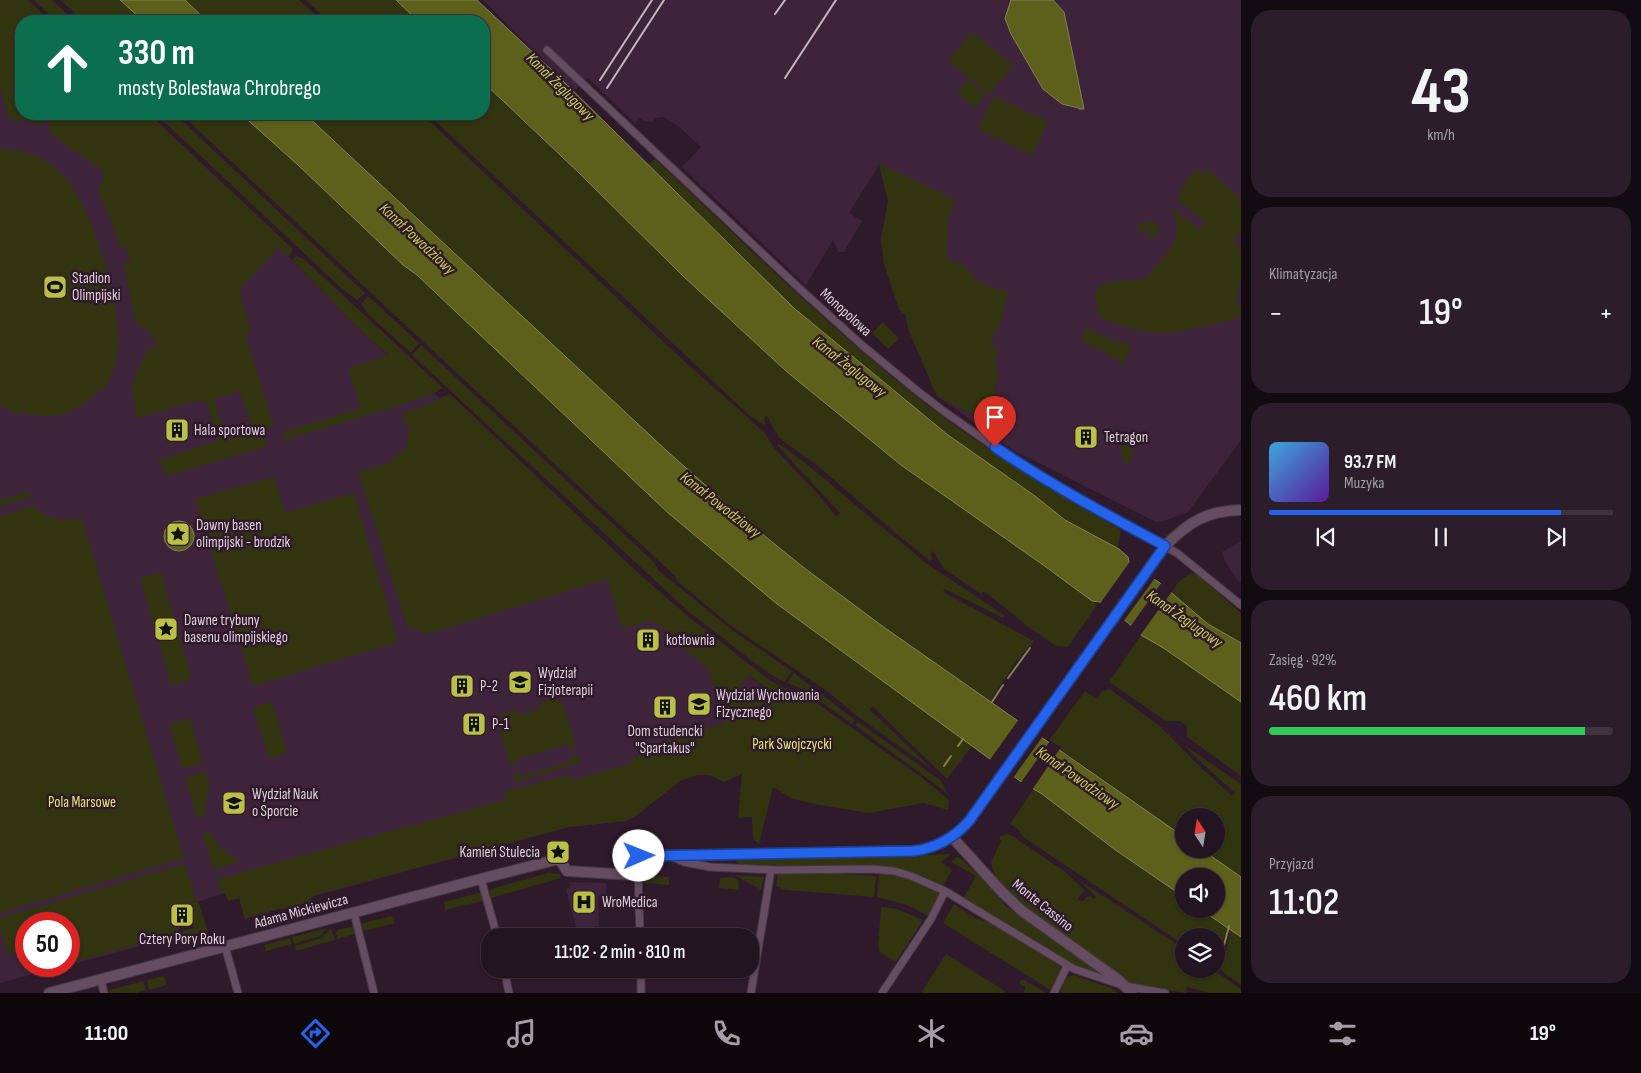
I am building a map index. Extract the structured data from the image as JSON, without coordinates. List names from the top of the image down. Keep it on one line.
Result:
{"streets":{"main road":["Monte Cassino","Adama Mickiewicza"],"street":["Monopolowa"]},"water":["Kanał Żeglugowy","Kanał Powodziowy"],"parks":["Park Swojczycki","Pola Marsowe"],"places":{"sports":["Stadion Olimpijski"],"building":["Hala sportowa","Tetragon","kotłownia","P-2","Dom studencki \"Spartakus\"","P-1","Cztery Pory Roku"],"place":["Dawny basen olimpijski - brodzik","Dawne trybuny basenu olimpijskiego","Kamień Stulecia"],"school or university":["Wydział Fizjoterapii","Wydział Wychowania Fizycznego","Wydział Nauk o Sporcie"],"hospital":["WroMedica"]},"north":"top","page":{"tile":[["43","km/h"],"Klimatyzacja",["Zasięg · 92%","460 km"],["Przyjazd","11:02"]],"turn":["330 m","mosty Bolesława Chrobrego"],"heat":["−","19°","+"],"song":["93.7 FM","Muzyka"],"limit":"50","trip":"11:02 · 2 min · 810 m","tabs":["11:00","19°"]}}
